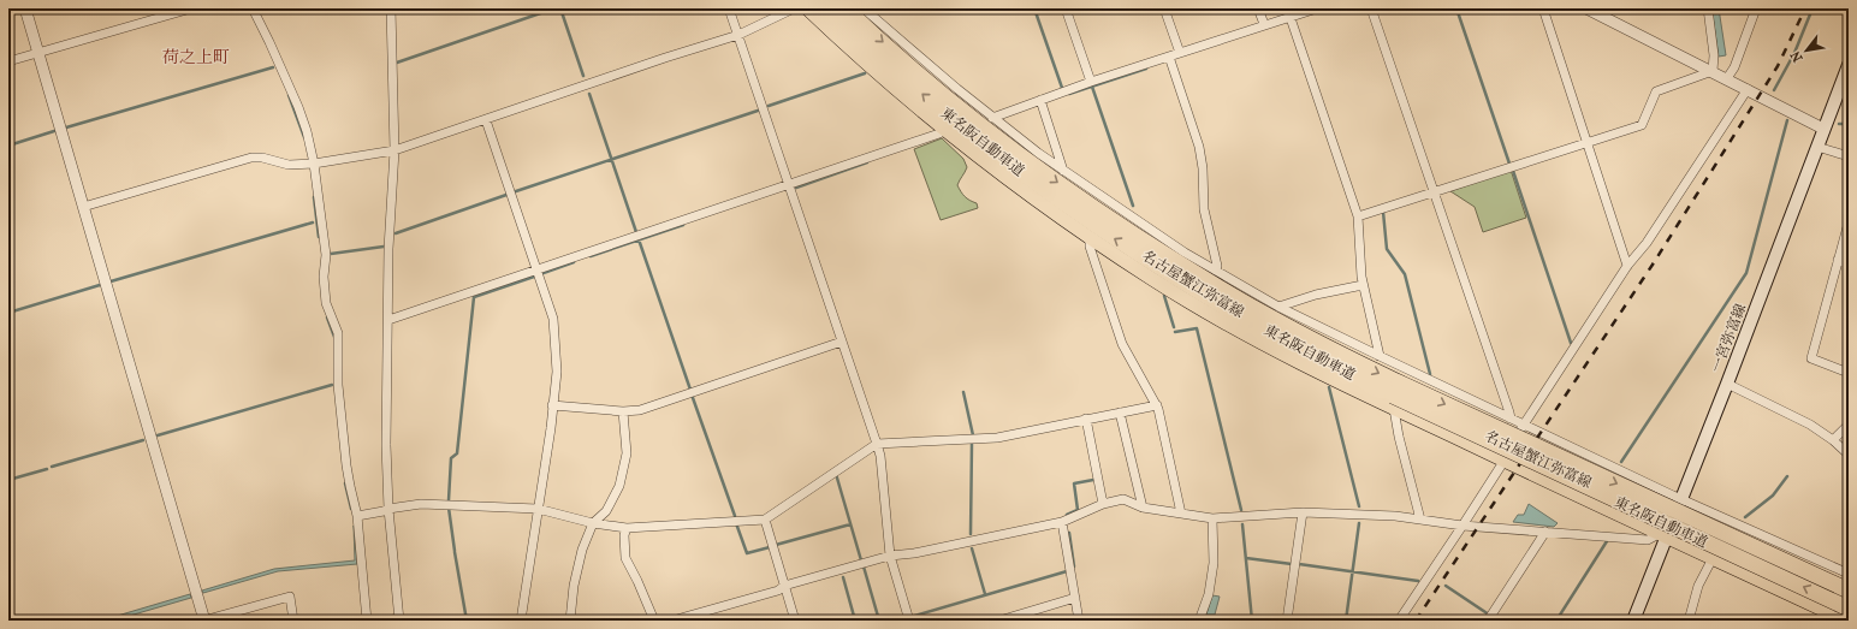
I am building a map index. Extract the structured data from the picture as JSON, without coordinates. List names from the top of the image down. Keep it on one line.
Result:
{"streets":{"highway":["東名阪自動車道"],"main road":["名古屋蟹江弥富線","一宮弥富線"]},"crossings":[["東名阪自動車道","名古屋蟹江弥富線"],["名古屋蟹江弥富線","一宮弥富線"]],"districts":["荷之上町"],"north":"bottom left"}
